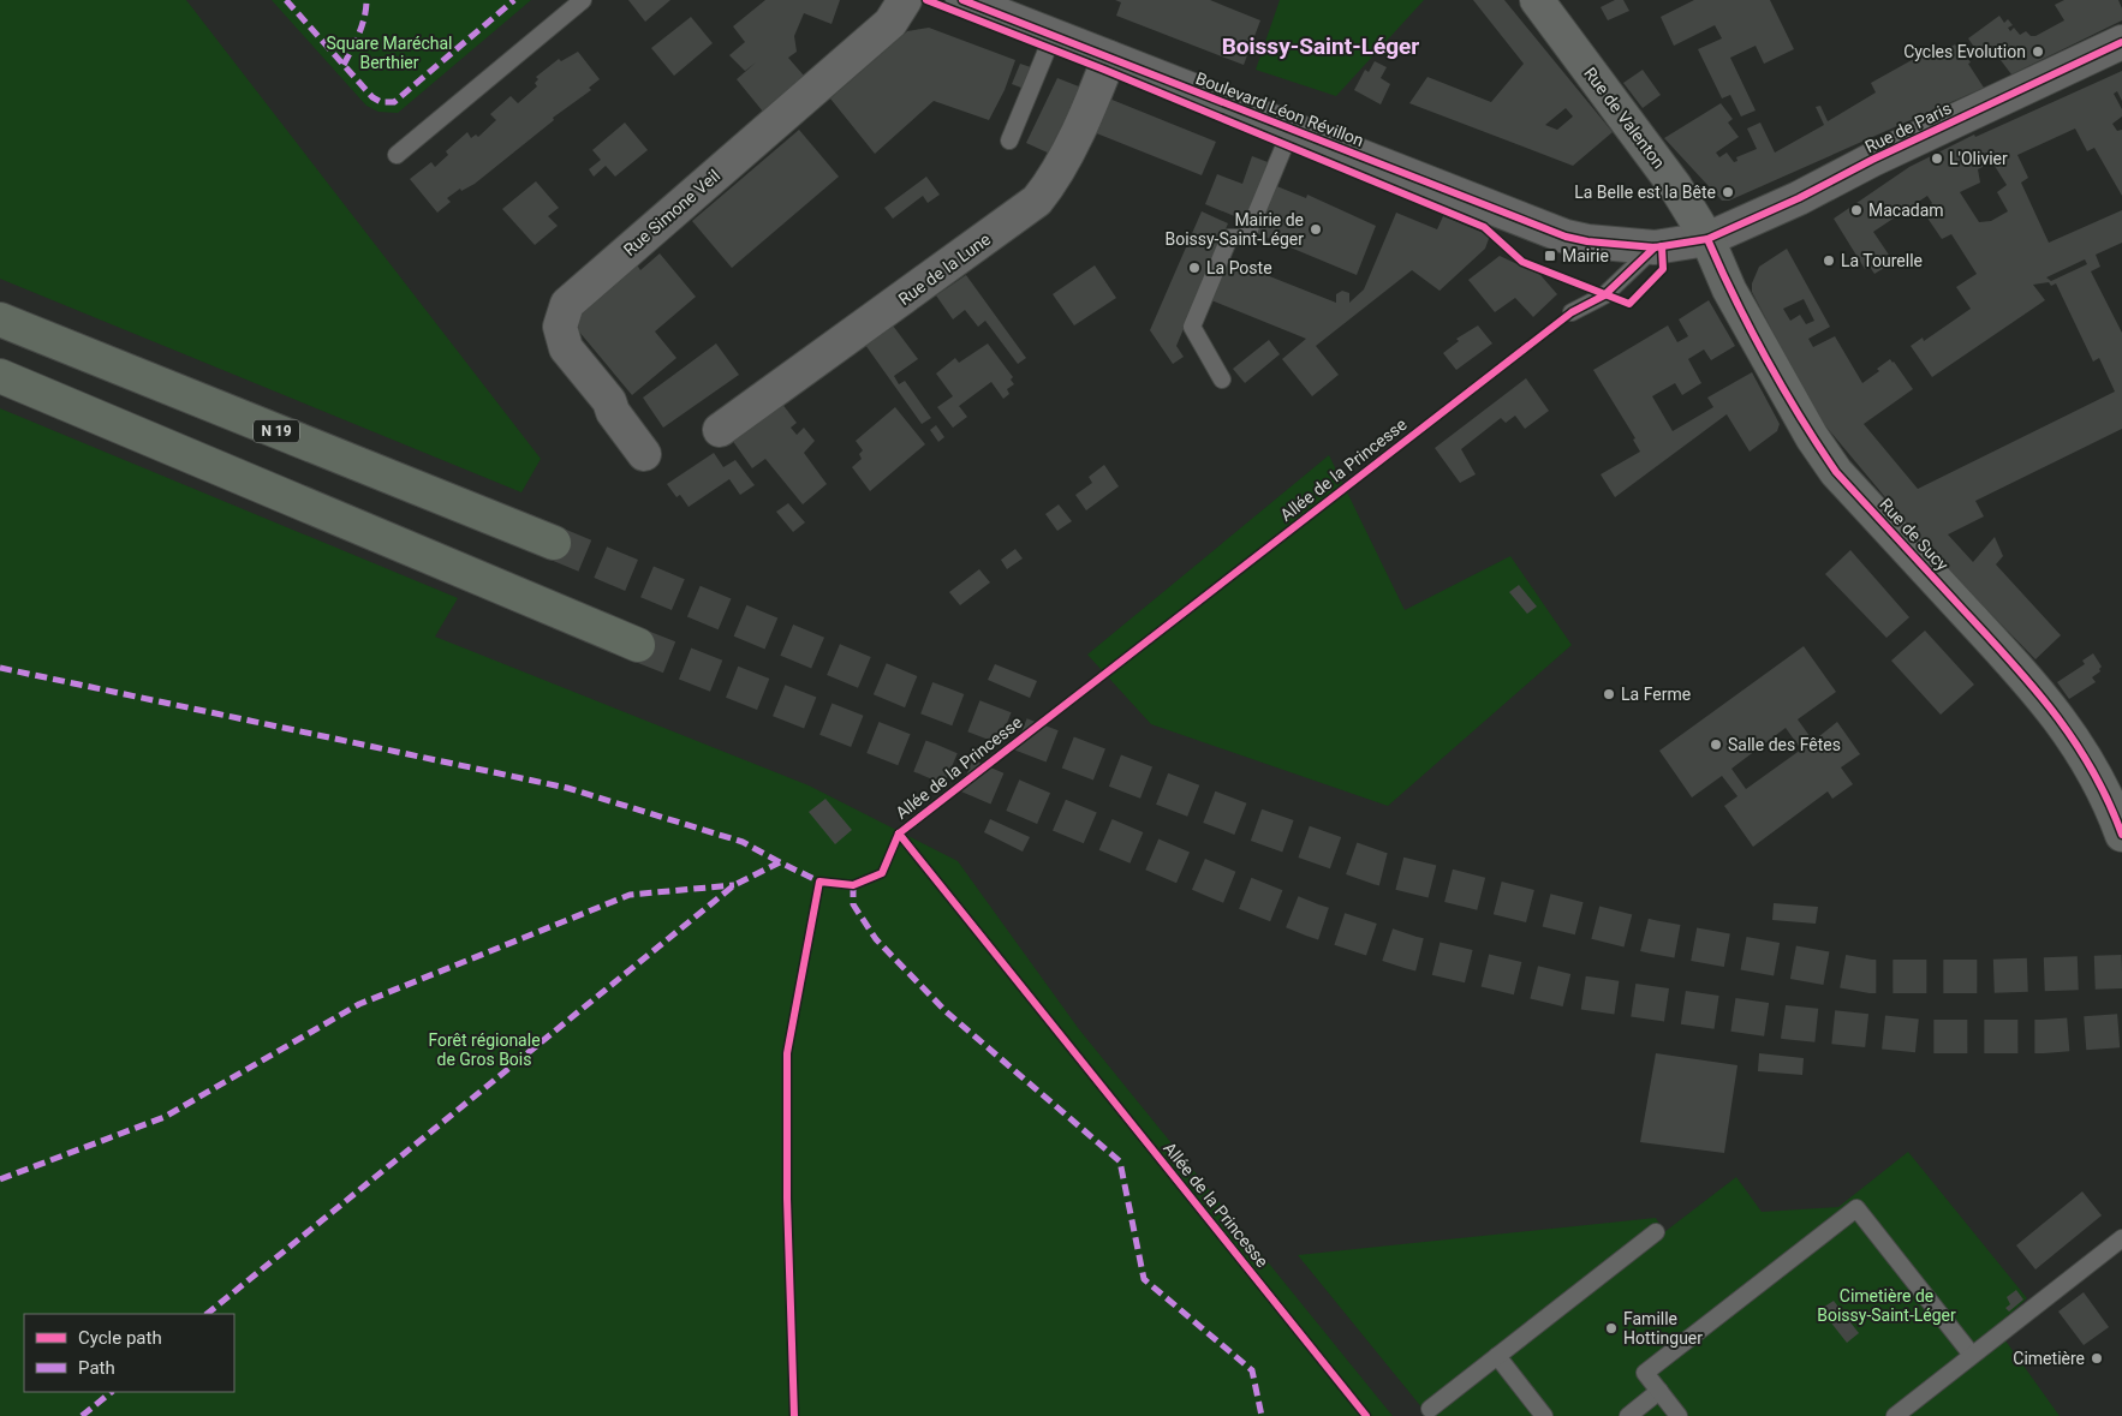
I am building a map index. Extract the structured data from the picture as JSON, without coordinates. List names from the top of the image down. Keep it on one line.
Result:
{"streets":{"highway":["N 19"],"main road":["Rue de Valenton","Rue de Sucy"],"street":["Boulevard Léon Révillon","Rue de Paris","Rue Simone Veil","Rue de la Lune"],"cycle path":["Allée de la Princesse"]},"crossings":[["Boulevard Léon Révillon","Rue de Paris"],["Boulevard Léon Révillon","Rue de la Lune"],["Rue de Valenton","Rue de Paris"],["Rue de Valenton","Rue de Sucy"],["Rue de Paris","Rue de Sucy"]],"districts":["Boissy-Saint-Léger"],"parks":["Square Maréchal Berthier","Forêt régionale de Gros Bois","Cimetière de Boissy-Saint-Léger"],"places":{"other":["Cycles Evolution","L'Olivier","La Belle est la Bête","Macadam","Mairie de Boissy-Saint-Léger","La Tourelle","La Poste","La Ferme","Salle des Fêtes","Famille Hottinguer","Cimetière"],"transit":["Mairie"]},"legend":["Cycle path","Path"]}
